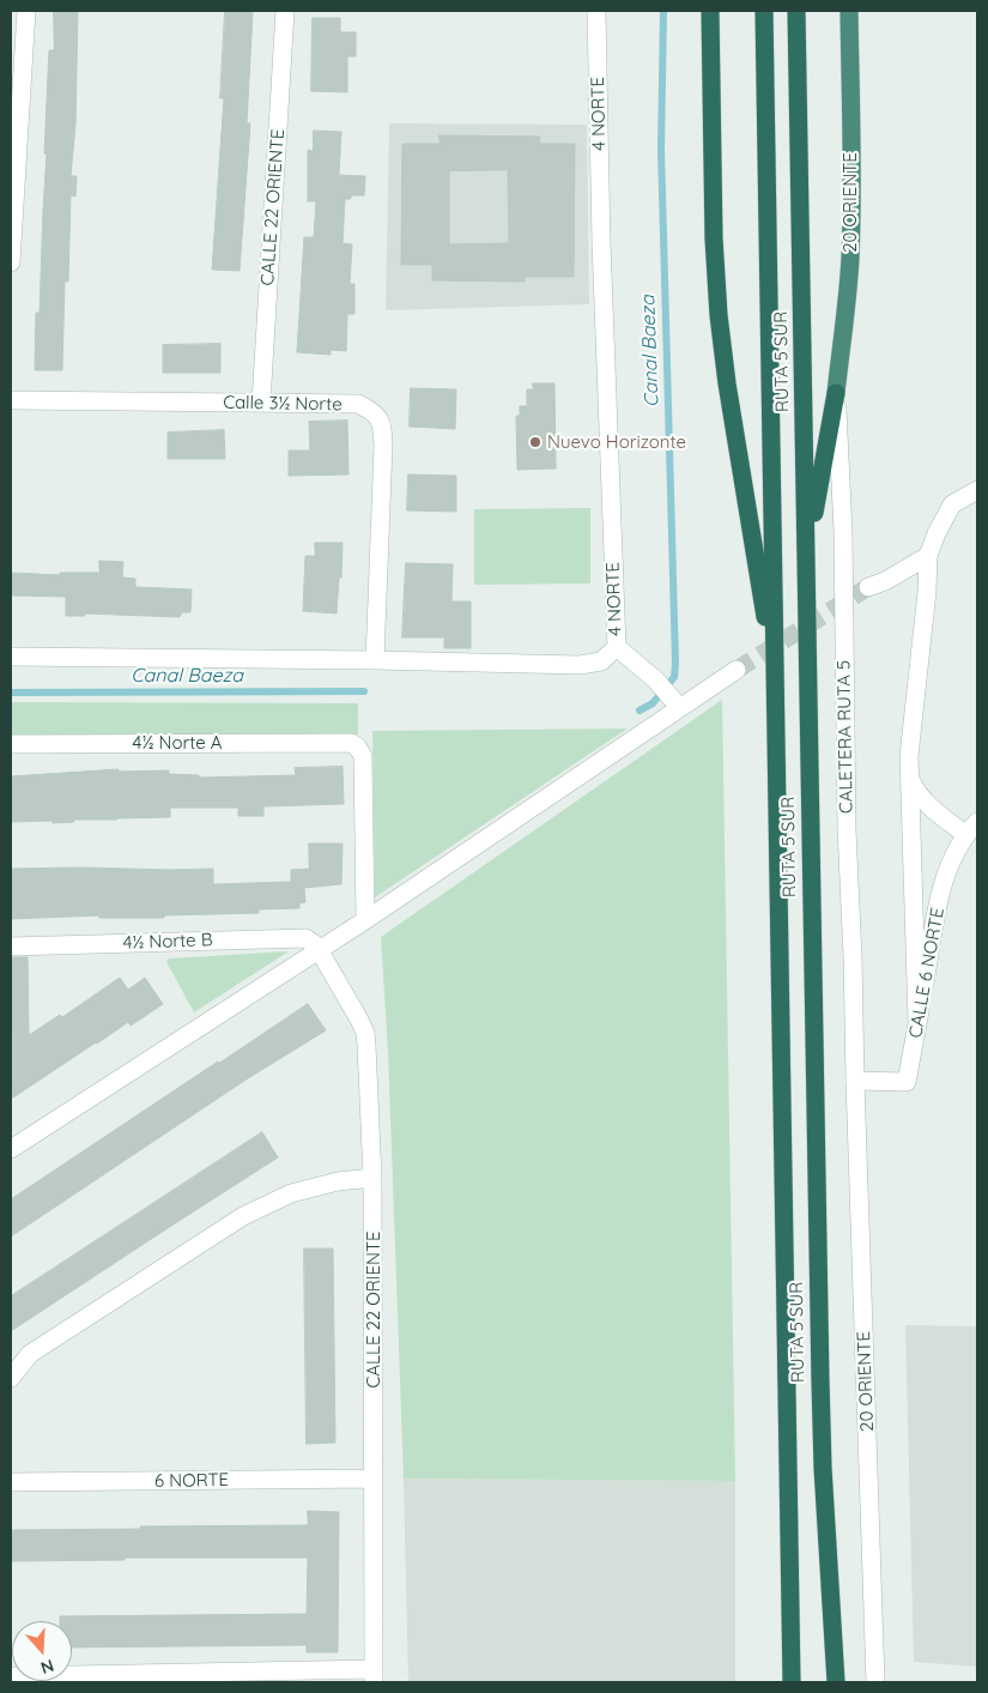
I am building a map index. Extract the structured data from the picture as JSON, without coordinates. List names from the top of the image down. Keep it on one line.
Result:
{"streets":{"highway":["20 ORIENTE","RUTA 5 SUR"],"street":["4 NORTE","CALLE 22 ORIENTE","Calle 3½ Norte","CALETERA RUTA 5","4½ Norte A","4½ Norte B","CALLE 6 NORTE","6 NORTE"]},"crossings":[["4 NORTE","Calle 3½ Norte"],["20 ORIENTE","CALETERA RUTA 5"],["20 ORIENTE","CALLE 6 NORTE"],["CALLE 22 ORIENTE","Calle 3½ Norte"],["CALLE 22 ORIENTE","4½ Norte B"],["CALLE 22 ORIENTE","6 NORTE"],["CALETERA RUTA 5","CALLE 6 NORTE"]],"water":["Canal Baeza"],"places":["Nuevo Horizonte"],"north":"bottom"}
